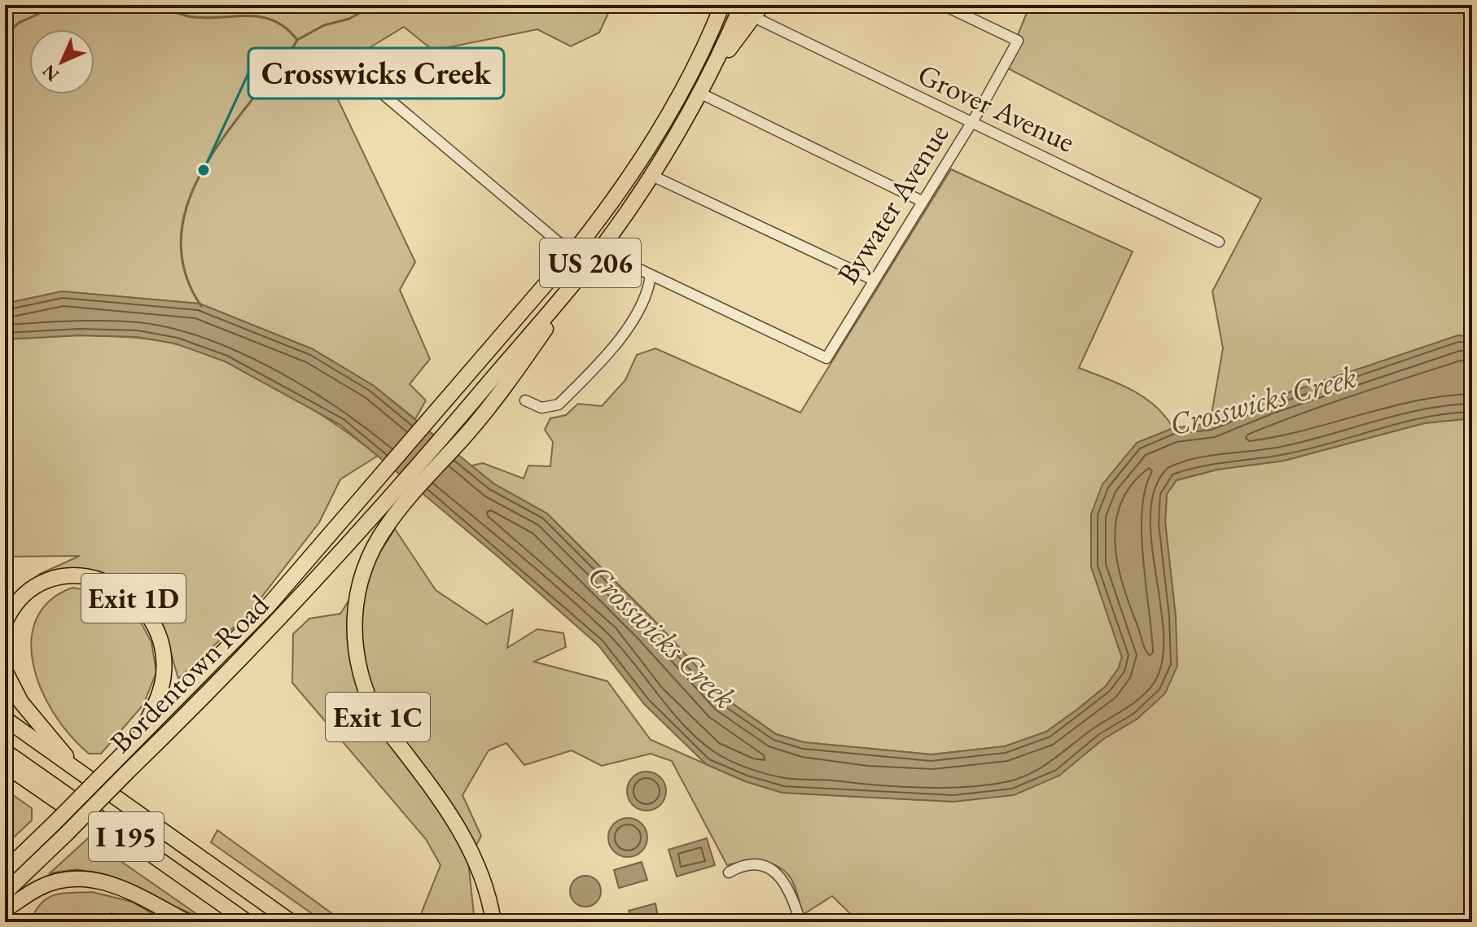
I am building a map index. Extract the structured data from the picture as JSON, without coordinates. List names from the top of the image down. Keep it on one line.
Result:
{"streets":{"highway":["US 206","Exit 1D","Bordentown Road","Exit 1C","I 195"],"street":["Grover Avenue","Bywater Avenue"]},"crossings":[["Grover Avenue","Bywater Avenue"],["US 206","Bordentown Road"],["US 206","Exit 1C"],["Exit 1D","Bordentown Road"],["Bordentown Road","Exit 1C"]],"water":["Crosswicks Creek"],"places":["Crosswicks Creek"],"north":"bottom left"}
